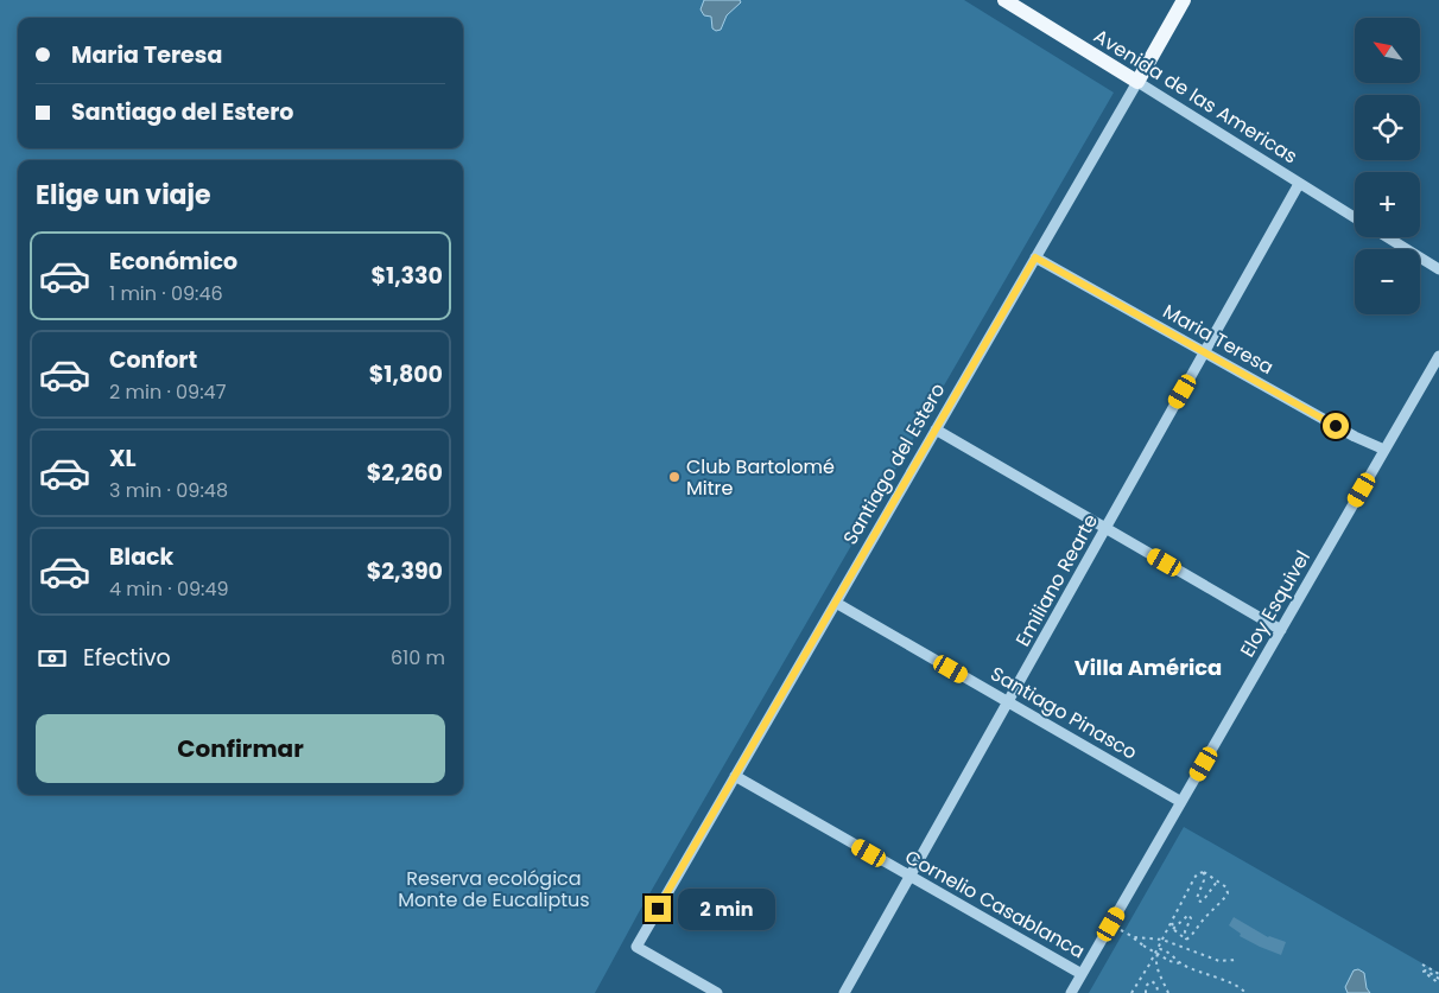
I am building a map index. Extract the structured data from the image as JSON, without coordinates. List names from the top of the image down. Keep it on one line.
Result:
{"streets":{"main road":["Avenida de las Americas","Santiago del Estero"],"street":["Maria Teresa","Emiliano Rearte","Eloy Esquivel","Santiago Pinasco","Cornelio Casablanca"]},"crossings":[["Avenida de las Americas","Santiago del Estero"],["Avenida de las Americas","Emiliano Rearte"],["Maria Teresa","Santiago del Estero"],["Maria Teresa","Emiliano Rearte"],["Maria Teresa","Eloy Esquivel"],["Santiago del Estero","Santiago Pinasco"],["Santiago del Estero","Cornelio Casablanca"],["Emiliano Rearte","Santiago Pinasco"],["Emiliano Rearte","Cornelio Casablanca"],["Eloy Esquivel","Santiago Pinasco"],["Eloy Esquivel","Cornelio Casablanca"]],"districts":["Villa América"],"parks":["Reserva ecológica Monte de Eucaliptus"],"places":["Club Bartolomé Mitre"],"north":"top left","page":{"map_buttons":["+","−"],"banner":["Maria Teresa","Santiago del Estero"],"heading":"Elige un viaje","list":[{"name":"Económico","note":"1 min · 09:46","value":"$1,330"},{"name":"Confort","note":"2 min · 09:47","value":"$1,800"},{"name":"XL","note":"3 min · 09:48","value":"$2,260"},{"name":"Black","note":"4 min · 09:49","value":"$2,390"}],"pay":["Efectivo","610 m"],"buttons":"Confirmar","bubble":"2 min"}}
